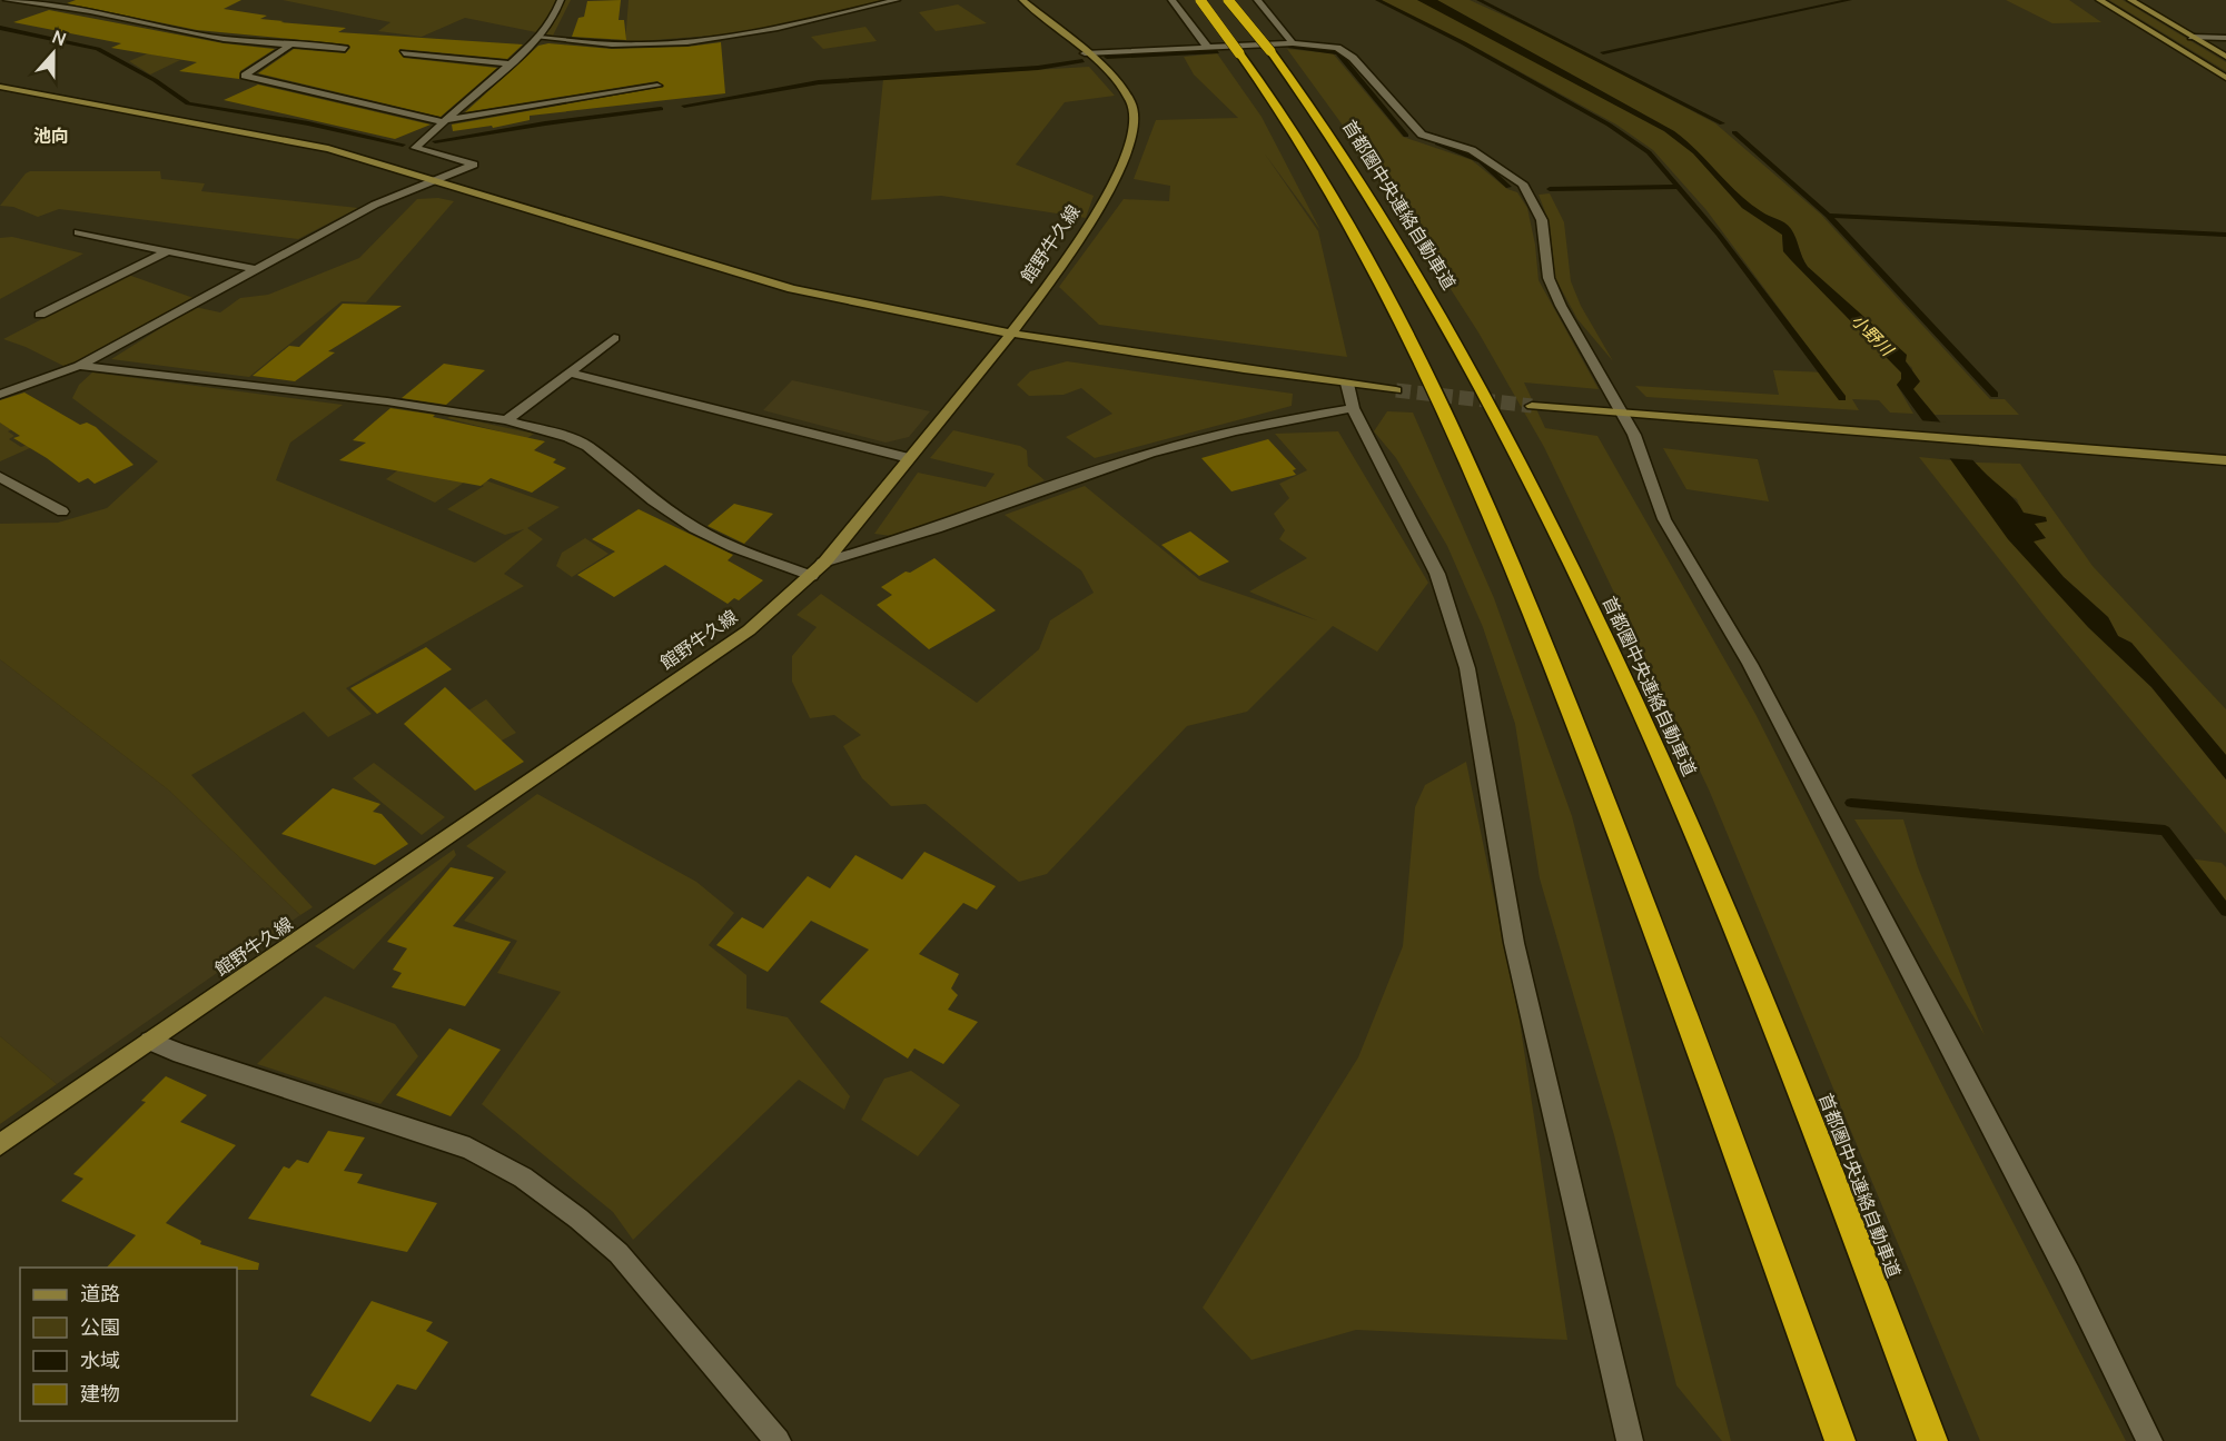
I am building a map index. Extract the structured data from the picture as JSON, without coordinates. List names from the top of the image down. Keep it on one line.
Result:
{"streets":{"highway":["首都圏中央連絡自動車道"],"main road":["館野牛久線"]},"districts":["池向"],"water":["小野川"],"legend":["道路","公園","水域","建物"],"north":"top"}
